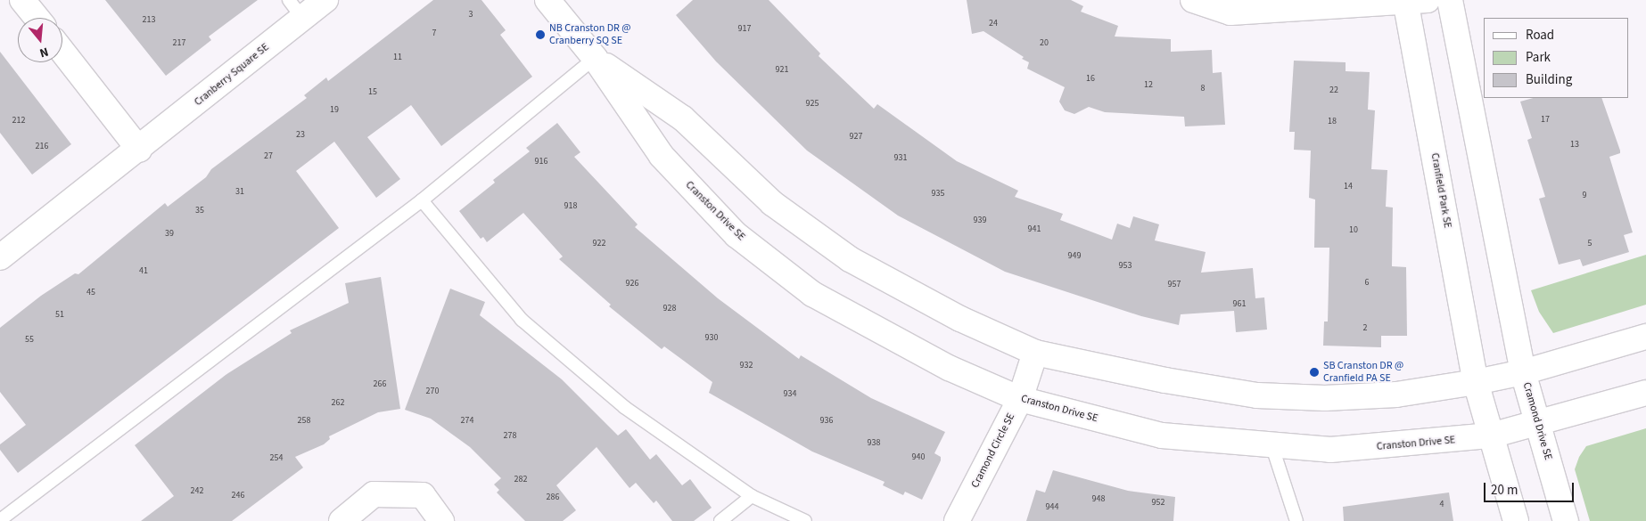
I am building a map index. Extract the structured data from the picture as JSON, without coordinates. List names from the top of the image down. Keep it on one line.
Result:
{"streets":{"street":["Cranberry Square SE","Cranfield Park SE","Cranston Drive SE","Cramond Drive SE","Cramond Circle SE"]},"crossings":[["Cranfield Park SE","Cranston Drive SE"],["Cranston Drive SE","Cramond Drive SE"],["Cranston Drive SE","Cramond Circle SE"]],"places":["NB Cranston DR @ Cranberry SQ SE","SB Cranston DR @ Cranfield PA SE"],"house_numbers":["3","213","24","917","7","217","20","11","921","16","12","8","22","15","925","19","17","212","18","23","927","13","216","27","931","916","14","31","935","9","918","35","939","941","10","39","922","5","949","953","41","6","926","957","45","961","928","51","2","930","55","932","266","270","934","262","258","274","936","278","938","940","254","282","242","246","286","948","952","4","944"],"legend":["Road","Park","Building"],"scale_bar":"20 m","north":"bottom"}
